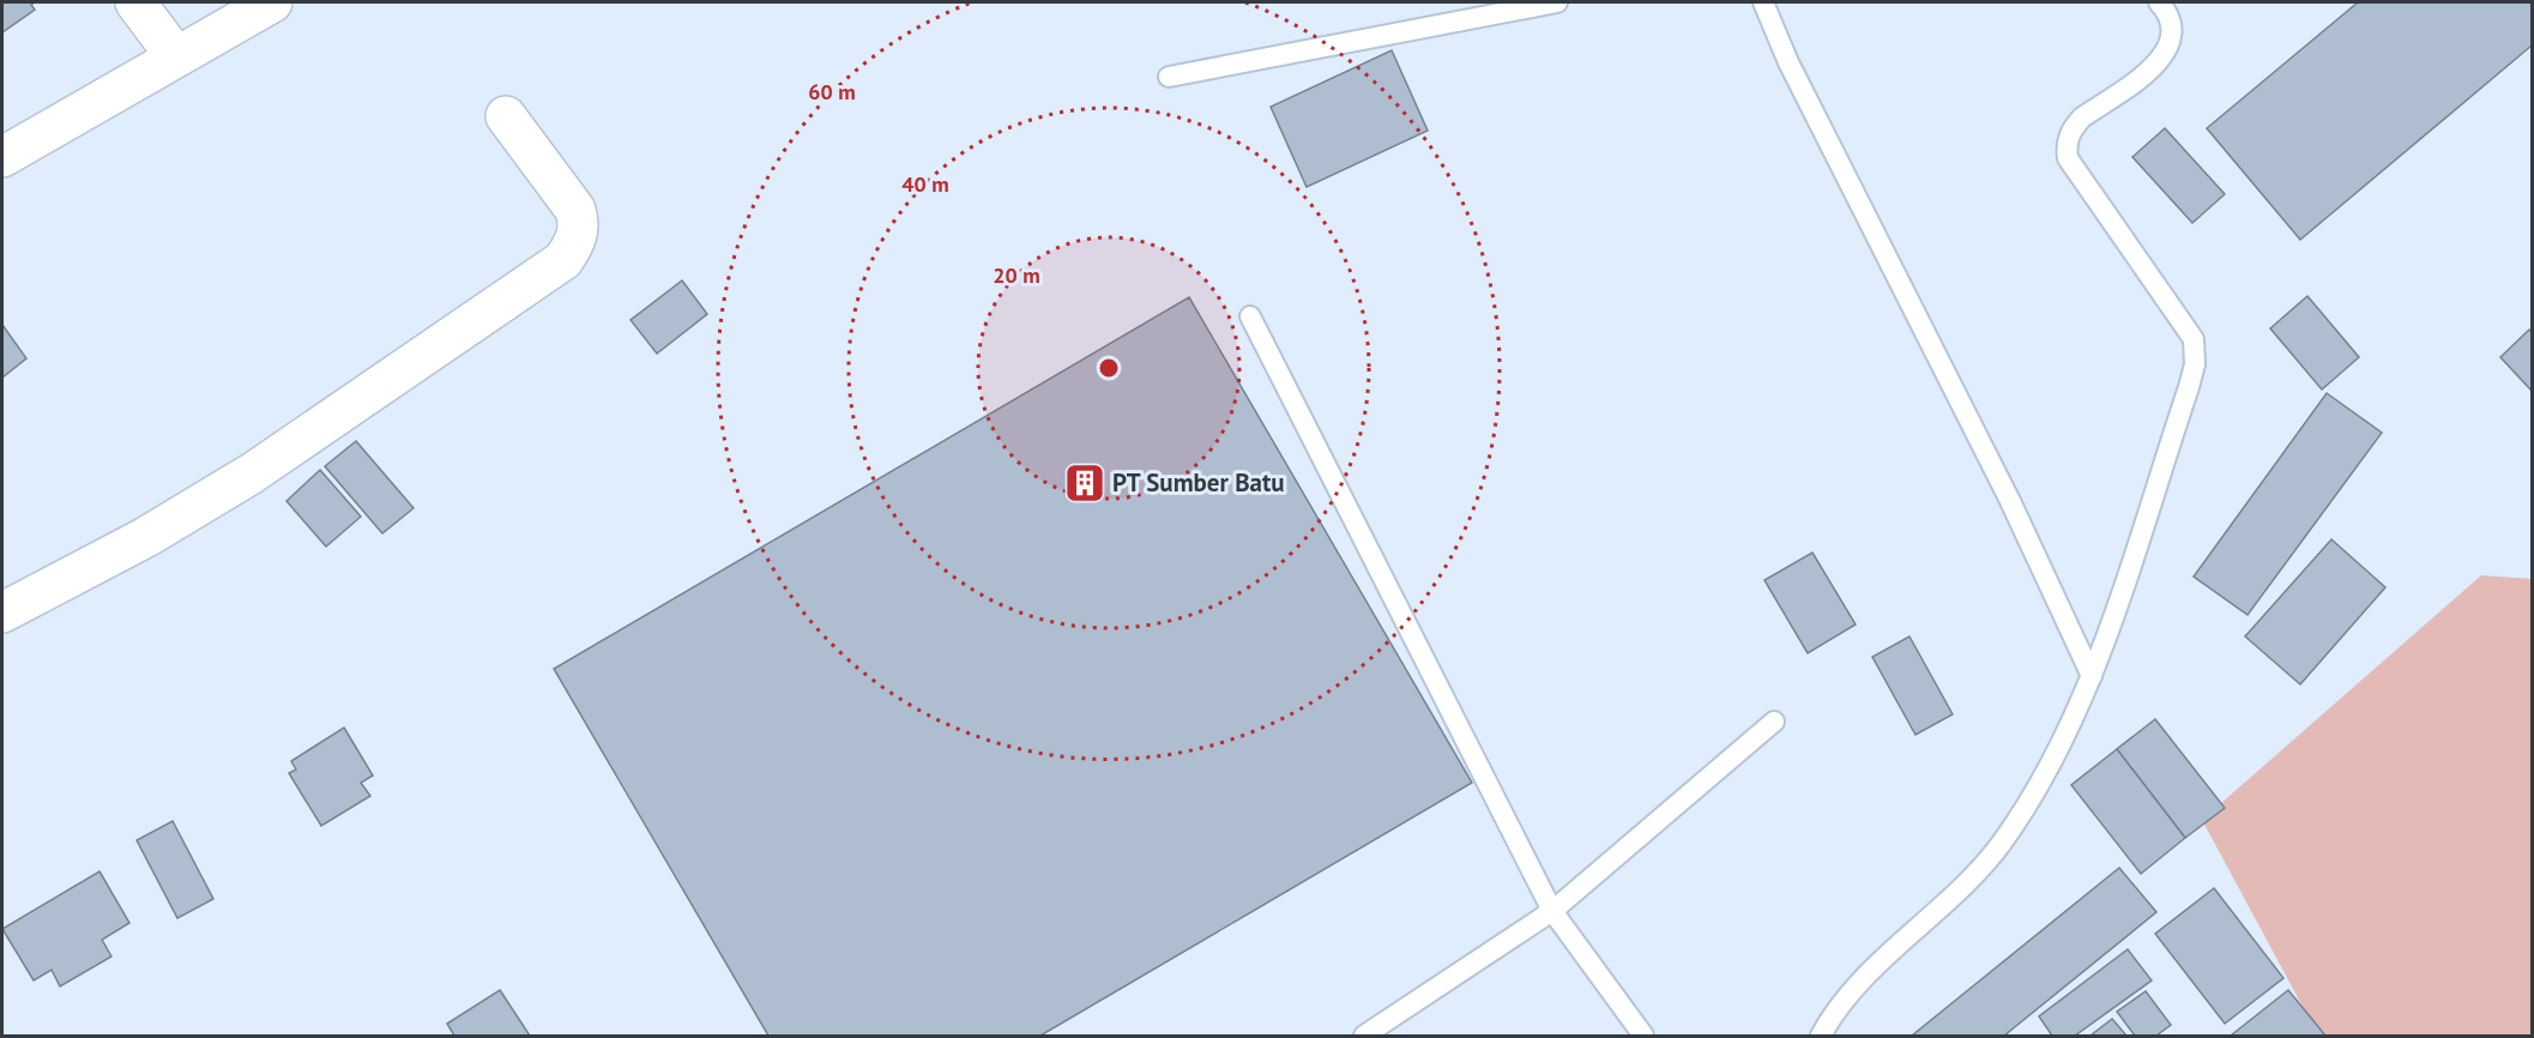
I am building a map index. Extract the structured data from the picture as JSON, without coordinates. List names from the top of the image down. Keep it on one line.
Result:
{"places":{"building":["PT Sumber Batu"]},"rings":["60 m","40 m","20 m"]}
